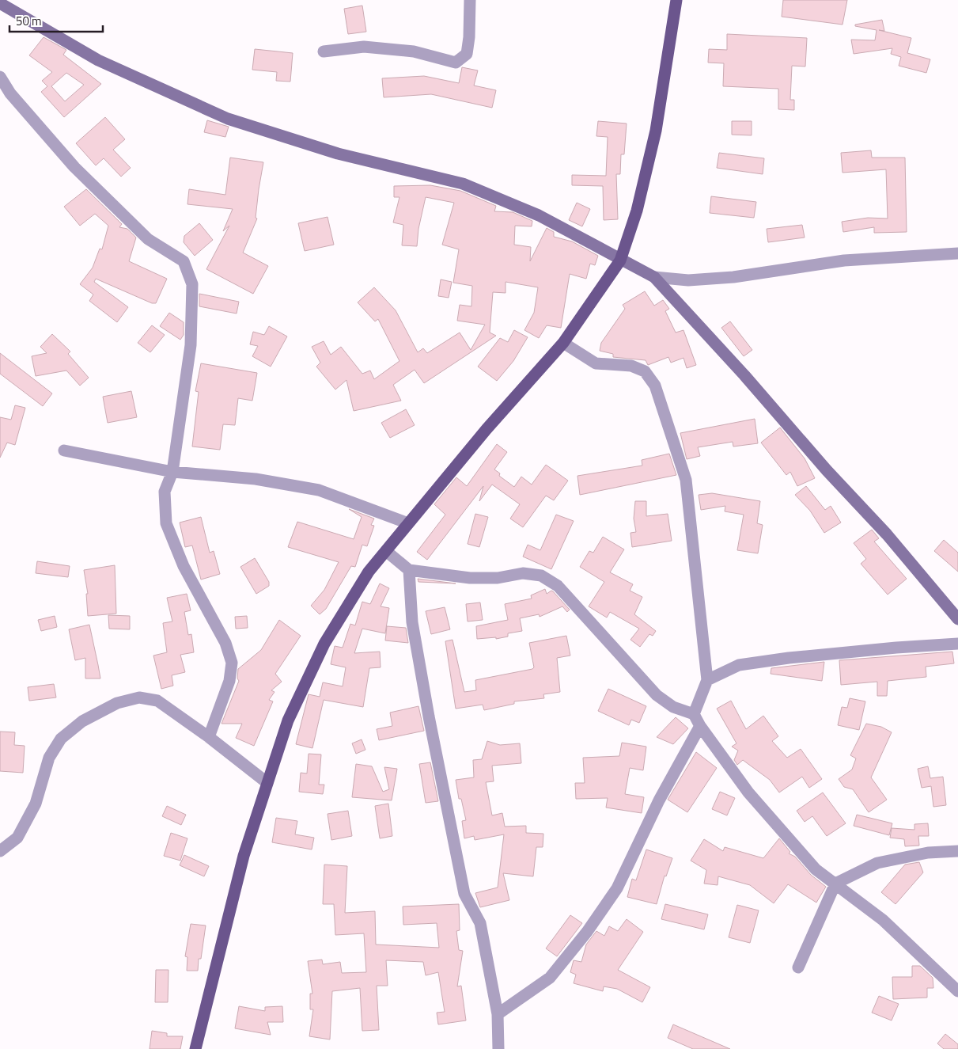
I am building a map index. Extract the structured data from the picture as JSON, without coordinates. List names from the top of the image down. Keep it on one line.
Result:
{"scale_bar":"50 m"}
